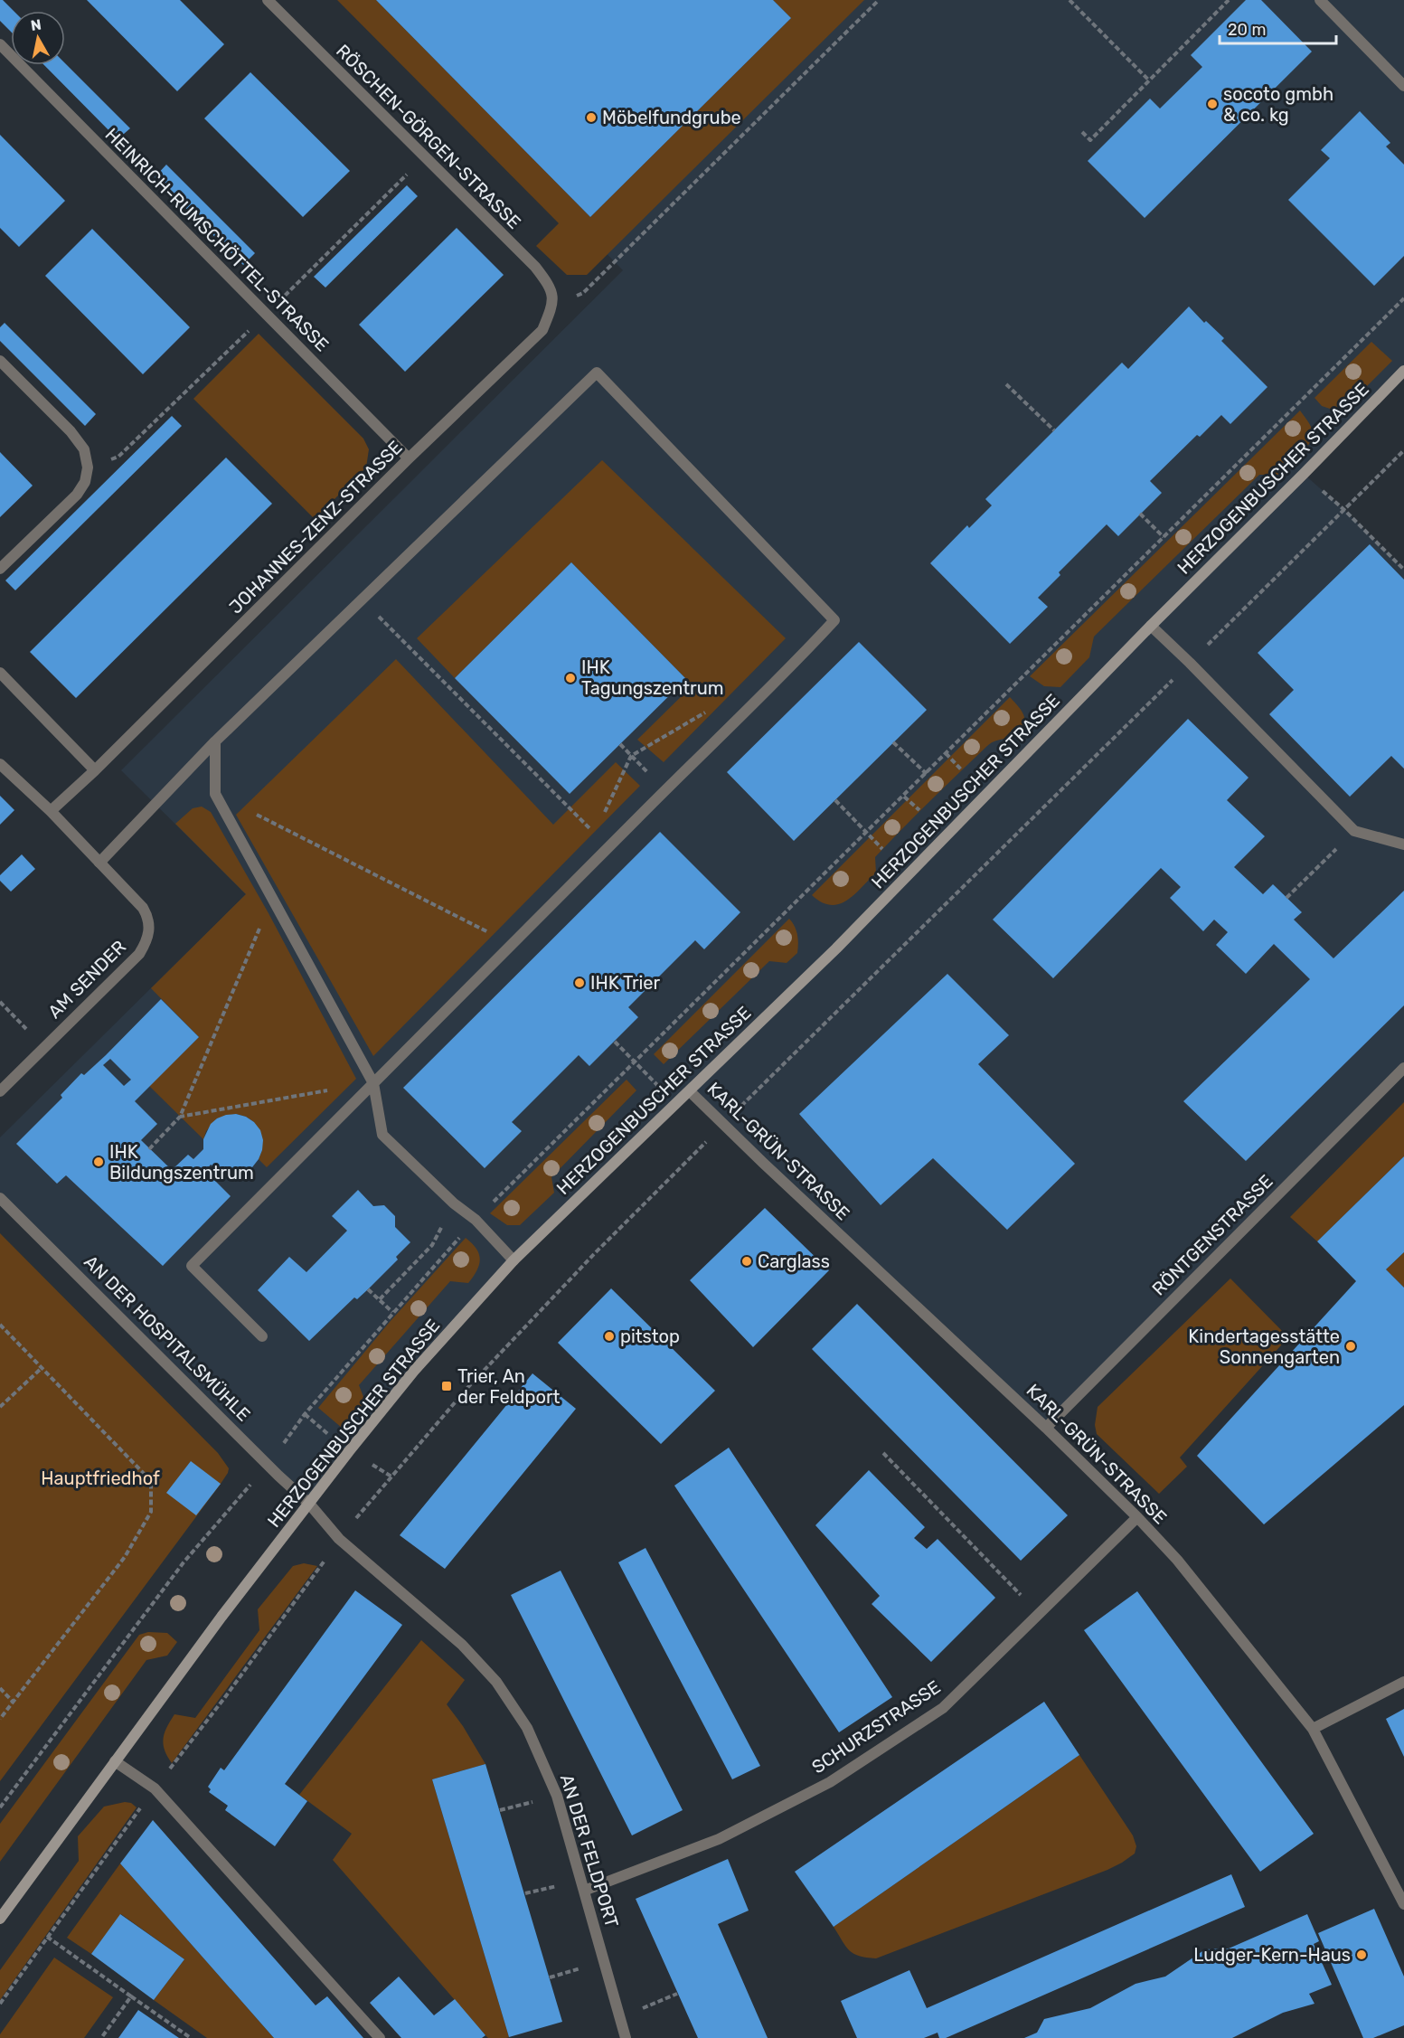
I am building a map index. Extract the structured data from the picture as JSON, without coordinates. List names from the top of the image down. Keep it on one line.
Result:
{"streets":{"main road":["HERZOGENBUSCHER STRASSE"],"street":["RÖSCHEN-GÖRGEN-STRASSE","HEINRICH-RUMSCHÖTTEL-STRASSE","JOHANNES-ZENZ-STRASSE","AM SENDER","KARL-GRÜN-STRASSE","RÖNTGENSTRASSE","AN DER HOSPITALSMÜHLE","SCHURZSTRASSE","AN DER FELDPORT"]},"crossings":[["RÖSCHEN-GÖRGEN-STRASSE","JOHANNES-ZENZ-STRASSE"],["HEINRICH-RUMSCHÖTTEL-STRASSE","JOHANNES-ZENZ-STRASSE"],["HERZOGENBUSCHER STRASSE","KARL-GRÜN-STRASSE"],["HERZOGENBUSCHER STRASSE","AN DER HOSPITALSMÜHLE"],["HERZOGENBUSCHER STRASSE","AN DER FELDPORT"],["KARL-GRÜN-STRASSE","RÖNTGENSTRASSE"],["KARL-GRÜN-STRASSE","SCHURZSTRASSE"],["AN DER HOSPITALSMÜHLE","AN DER FELDPORT"],["SCHURZSTRASSE","AN DER FELDPORT"]],"parks":["Hauptfriedhof"],"places":{"other":["socoto gmbh & co. kg","Möbelfundgrube","IHK Tagungszentrum","IHK Trier","IHK Bildungszentrum","Carglass","pitstop","Kindertagesstätte Sonnengarten","Ludger-Kern-Haus"],"transit":["Trier, An der Feldport"]},"scale_bar":"20 m","north":"top"}
